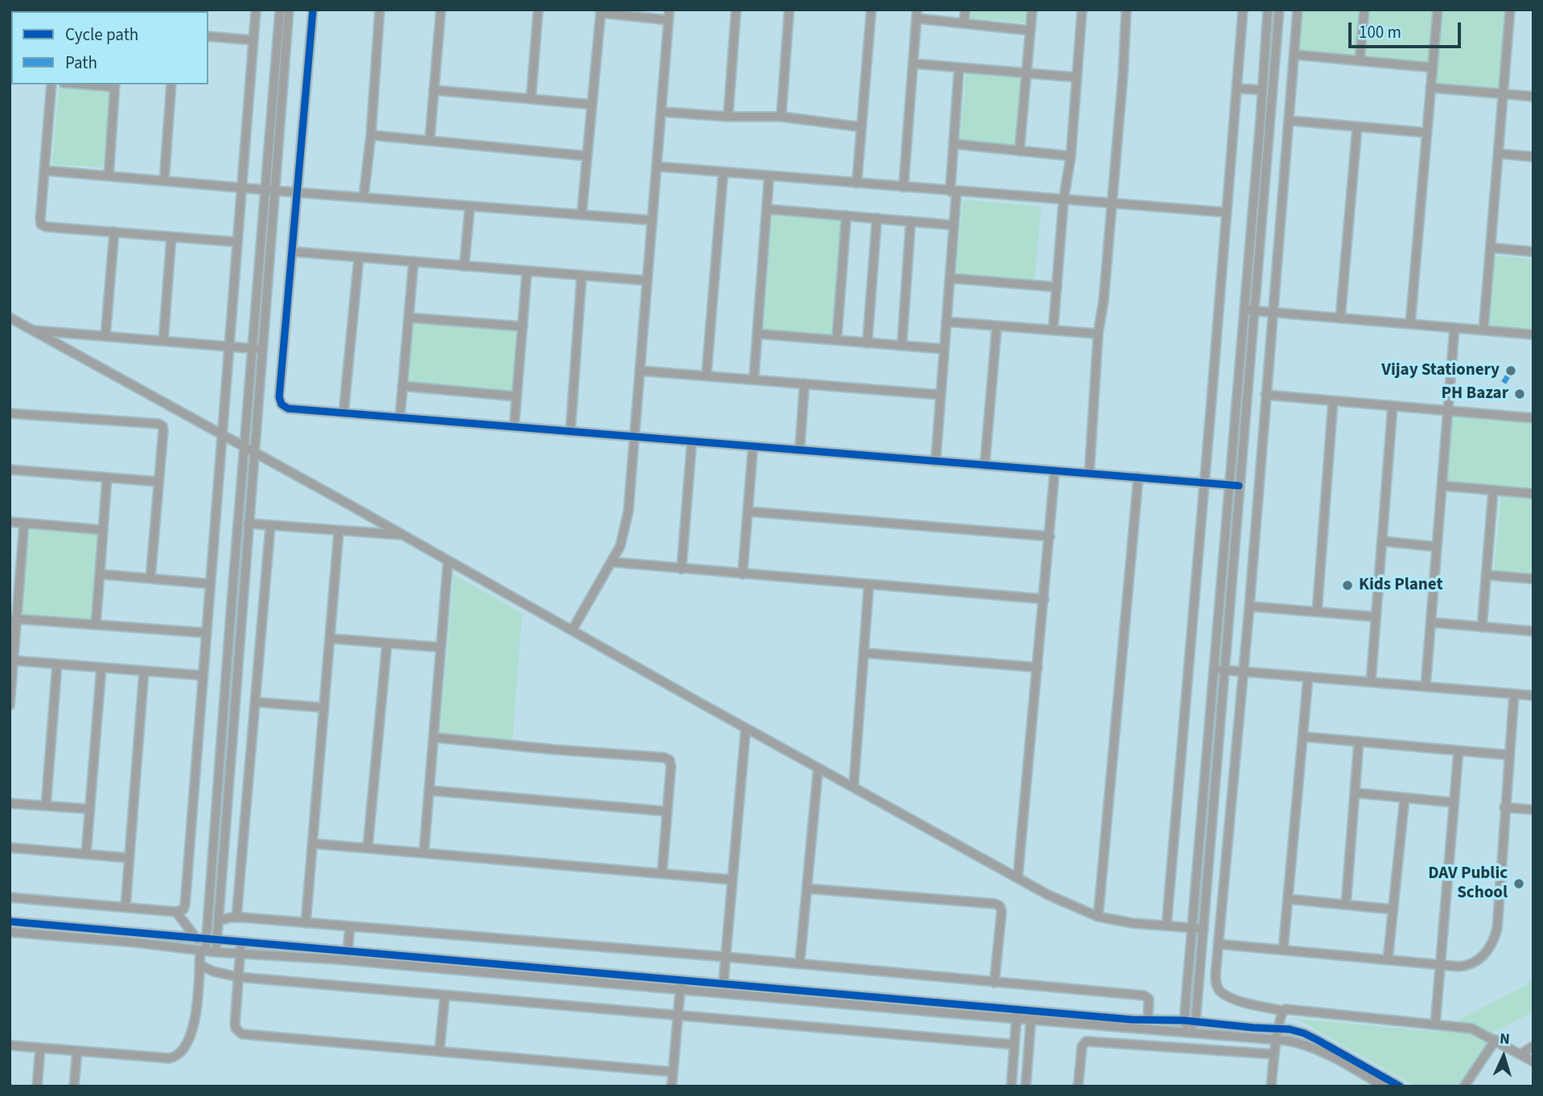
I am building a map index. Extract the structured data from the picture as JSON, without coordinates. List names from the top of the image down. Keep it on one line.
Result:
{"places":["Vijay Stationery","PH Bazar","Kids Planet","DAV Public School"],"legend":["Cycle path","Path"],"scale_bar":"100 m","north":"top"}
